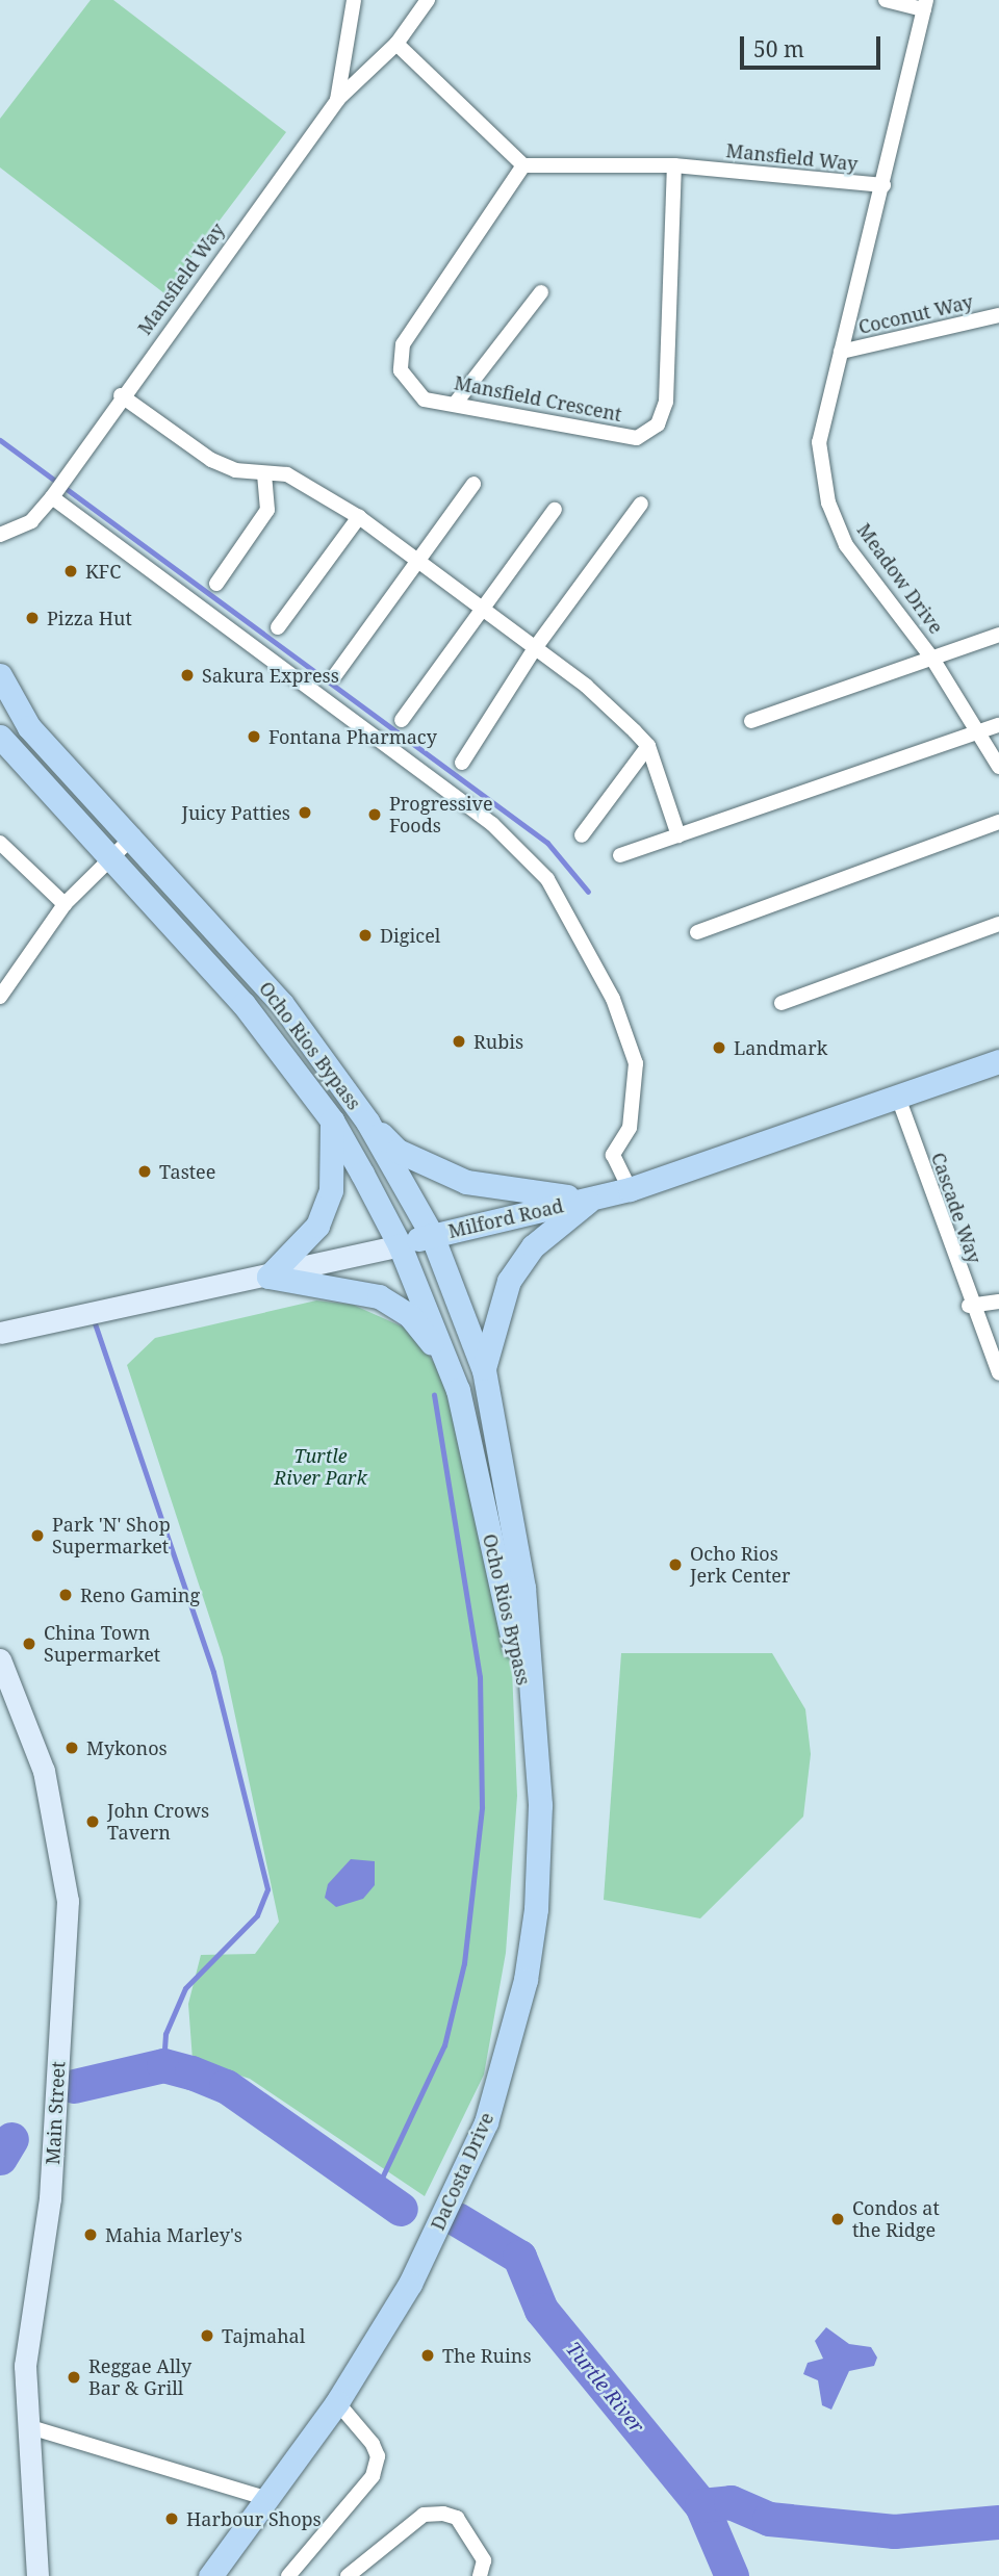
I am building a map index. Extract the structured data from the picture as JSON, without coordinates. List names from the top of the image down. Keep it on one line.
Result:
{"streets":{"main road":["Ocho Rios Bypass","Milford Road","DaCosta Drive"],"street":["Mansfield Way","Coconut Way","Mansfield Crescent","Meadow Drive","Cascade Way","Main Street"]},"crossings":[["Mansfield Way","Mansfield Crescent"],["Mansfield Way","Meadow Drive"],["Coconut Way","Meadow Drive"],["Ocho Rios Bypass","Milford Road"],["Ocho Rios Bypass","DaCosta Drive"],["Cascade Way","Milford Road"]],"water":["Turtle River"],"parks":["Turtle River Park"],"places":["KFC","Pizza Hut","Sakura Express","Fontana Pharmacy","Juicy Patties","Progressive Foods","Digicel","Rubis","Landmark","Tastee","Park 'N' Shop Supermarket","Ocho Rios Jerk Center","Reno Gaming","China Town Supermarket","Mykonos","John Crows Tavern","Condos at the Ridge","Mahia Marley's","Tajmahal","The Ruins","Reggae Ally Bar & Grill","Harbour Shops"],"scale_bar":"50 m"}
